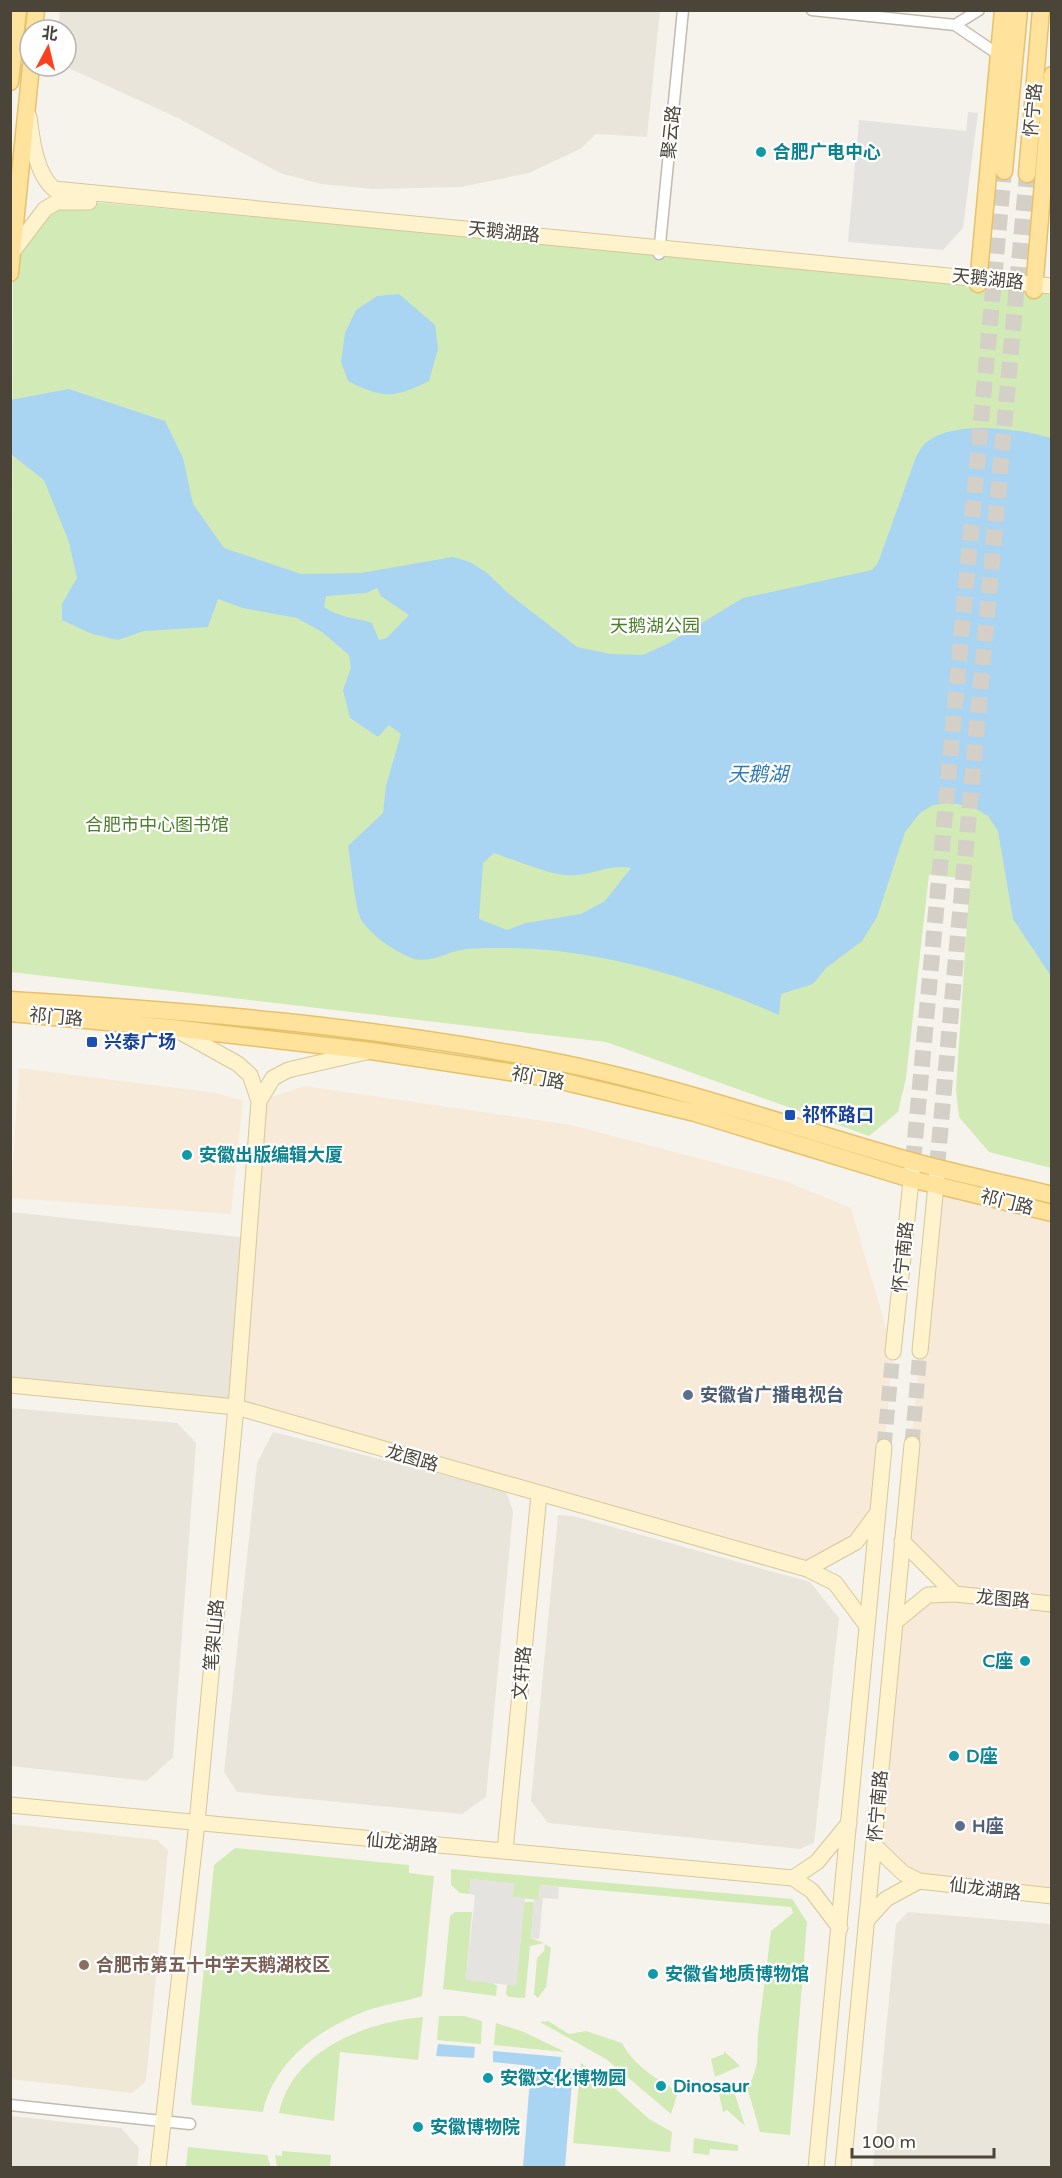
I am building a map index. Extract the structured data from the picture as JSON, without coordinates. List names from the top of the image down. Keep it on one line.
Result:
{"streets":{"main road":["怀宁路","祁门路"],"street":["聚云路","天鹅湖路","怀宁南路","龙图路","笔架山路","文轩路","仙龙湖路"]},"crossings":[["聚云路","天鹅湖路"],["祁门路","怀宁南路"],["怀宁南路","龙图路"],["龙图路","笔架山路"],["龙图路","文轩路"],["笔架山路","仙龙湖路"],["文轩路","仙龙湖路"]],"water":["天鹅湖"],"parks":["天鹅湖公园","合肥市中心图书馆"],"places":{"other":["合肥广电中心","安徽出版编辑大厦","安徽省广播电视台","C座","D座","H座","合肥市第五十中学天鹅湖校区","安徽省地质博物馆","安徽文化博物园","Dinosaur","安徽博物院"],"transit":["兴泰广场","祁怀路口"]},"scale_bar":"100 m","north":"top"}
